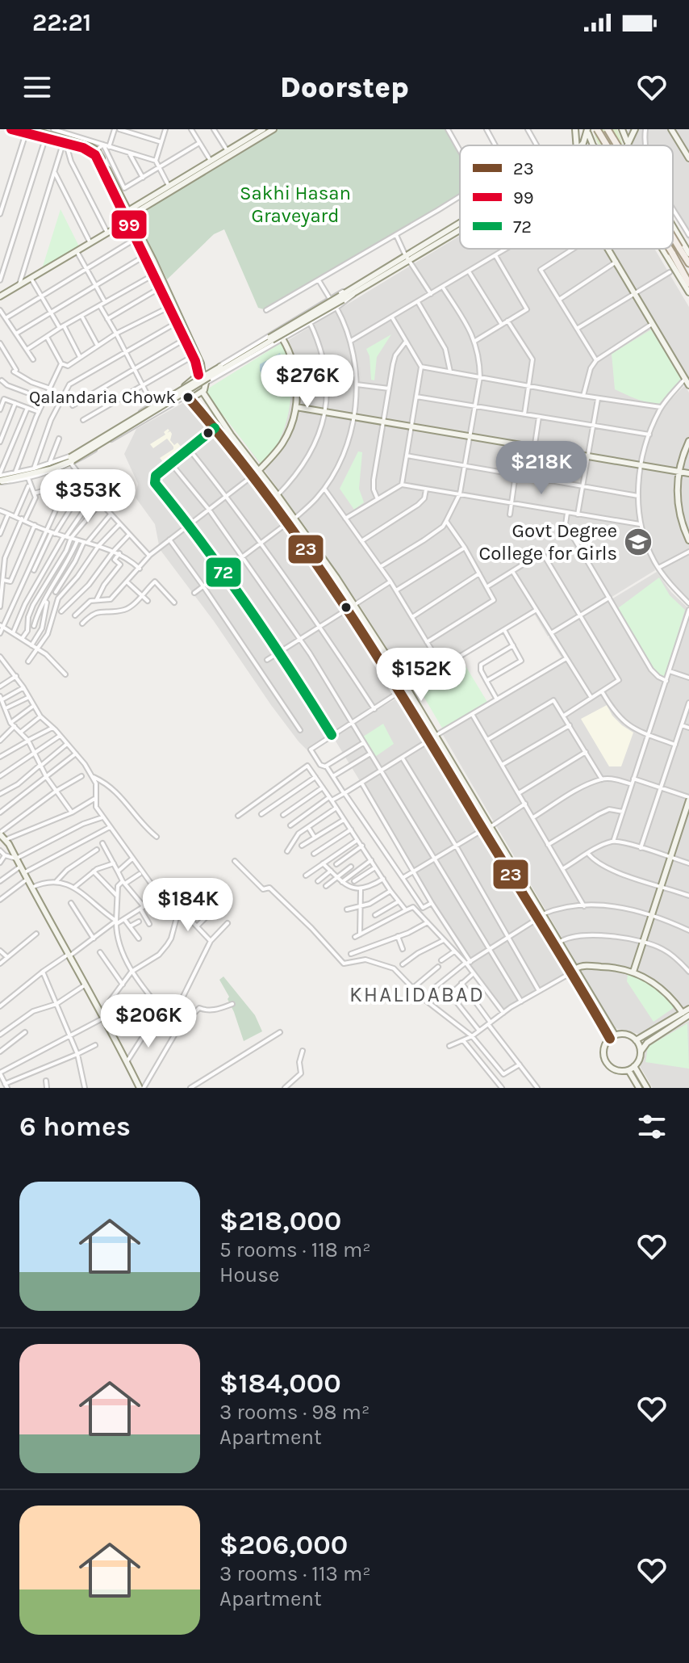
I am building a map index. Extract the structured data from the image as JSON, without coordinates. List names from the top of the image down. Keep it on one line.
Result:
{"districts":["KHALIDABAD"],"parks":["Sakhi Hasan Graveyard"],"places":{"other":["Qalandaria Chowk"],"school or university":["Govt Degree College for Girls"]},"lines":["transit line 99","transit line 23","transit line 72"],"legend":["23","99","72"],"page":{"status":"22:21","header":"Doorstep","price":["$276K","$218K","$353K","$152K","$184K","$206K"],"heading":"6 homes","list":[{"name":"$218,000","note":"5 rooms · 118 m² · House"},{"name":"$184,000","note":"3 rooms · 98 m² · Apartment"},{"name":"$206,000","note":"3 rooms · 113 m² · Apartment"}]}}
